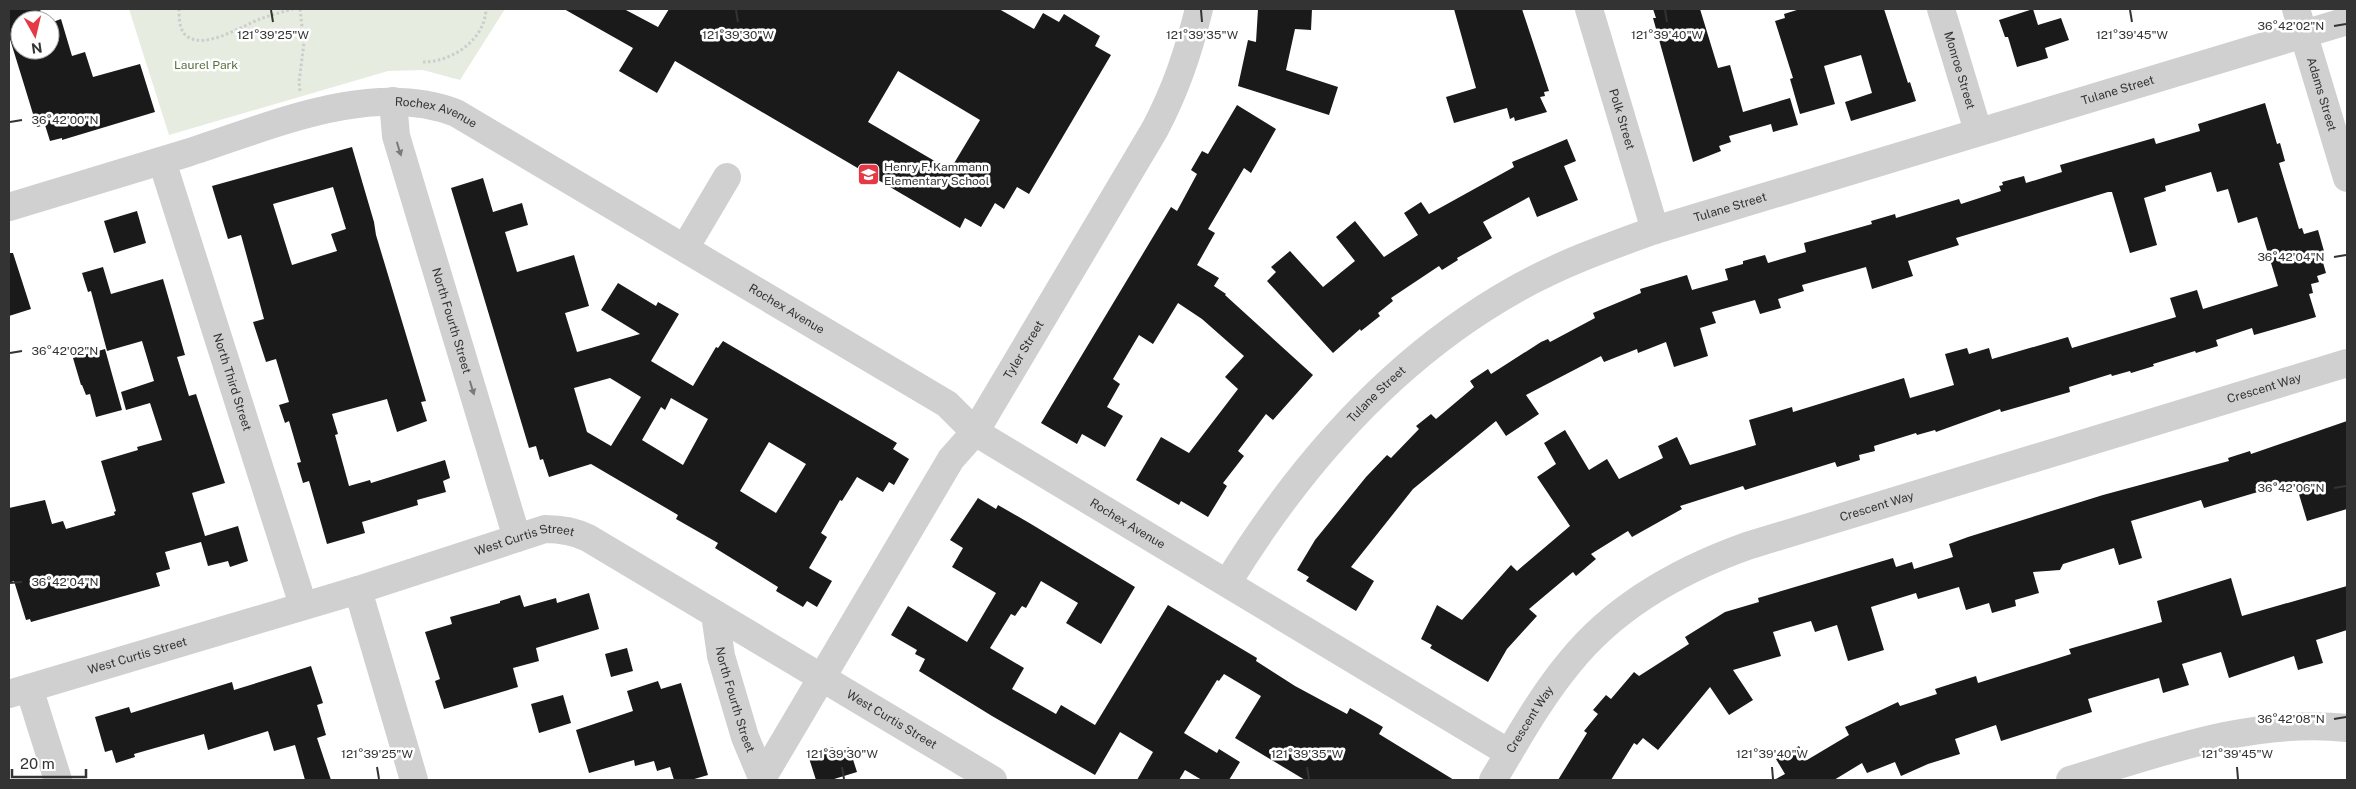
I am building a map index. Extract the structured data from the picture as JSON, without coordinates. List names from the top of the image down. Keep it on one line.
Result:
{"streets":{"street":["Monroe Street","Tulane Street","Adams Street","Rochex Avenue","Polk Street","North Fourth Street","Tyler Street","North Third Street","Crescent Way","West Curtis Street"]},"crossings":[["Monroe Street","Tulane Street"],["Tulane Street","Adams Street"],["Tulane Street","Rochex Avenue"],["Tulane Street","Polk Street"],["Rochex Avenue","North Fourth Street"],["Rochex Avenue","Tyler Street"],["Rochex Avenue","North Third Street"],["Rochex Avenue","Crescent Way"],["North Fourth Street","Tyler Street"],["North Fourth Street","West Curtis Street"],["Tyler Street","West Curtis Street"],["North Third Street","West Curtis Street"]],"one_way":["North Fourth Street"],"parks":["Laurel Park"],"places":{"school or university":["Henry F. Kammann Elementary School"]},"scale_bar":"20 m","north":"bottom","coordinates":["36°42'02\"N","121°39'25\"W","121°39'30\"W","121°39'35\"W","121°39'40\"W","121°39'45\"W","36°42'00\"N","36°42'04\"N","36°42'06\"N","36°42'08\"N"]}
